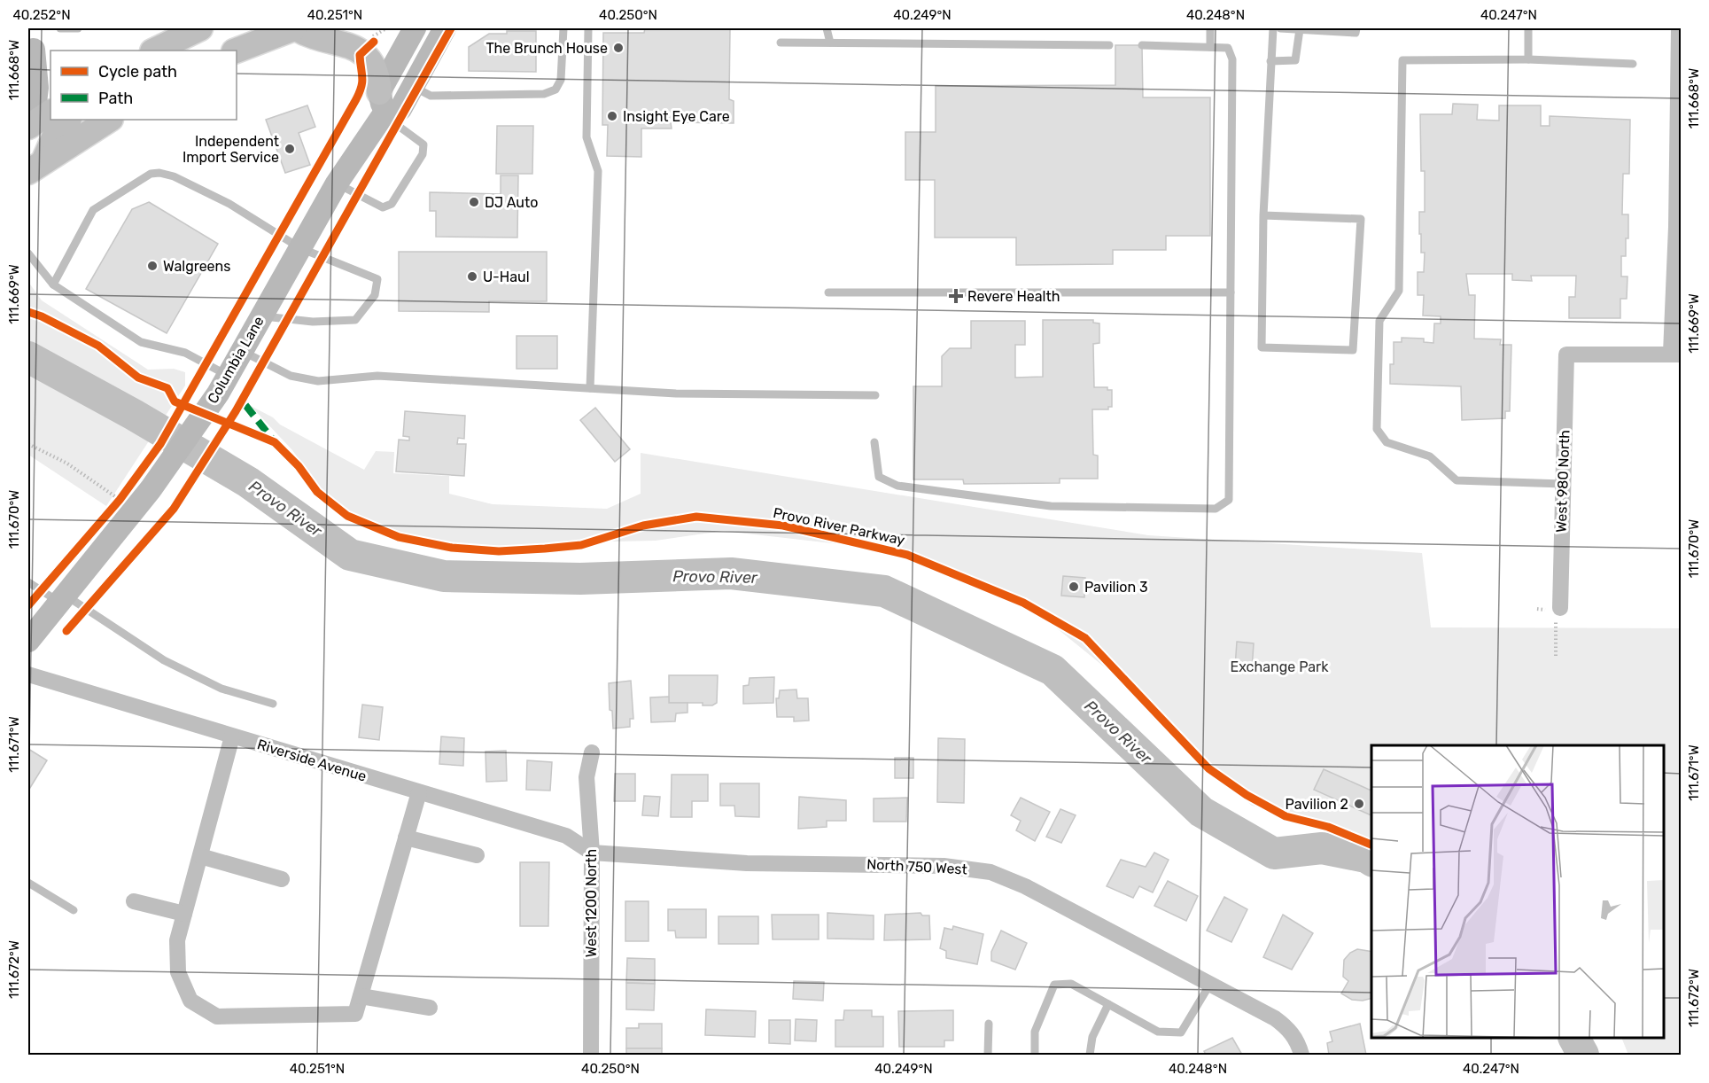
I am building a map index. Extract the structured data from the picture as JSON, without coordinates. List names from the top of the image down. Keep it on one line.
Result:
{"streets":{"main road":["Columbia Lane"],"street":["West 980 North","Riverside Avenue","North 750 West","West 1200 North"],"cycle path":["Provo River Parkway"]},"crossings":[["Riverside Avenue","North 750 West"],["Riverside Avenue","West 1200 North"],["North 750 West","West 1200 North"]],"water":["Provo River"],"parks":["Exchange Park"],"places":{"other":["The Brunch House","Insight Eye Care","Independent Import Service","DJ Auto","Walgreens","U-Haul","Pavilion 3","Pavilion 2"],"health":["Revere Health"]},"legend":["Cycle path","Path"],"coordinates":["40.252°N","40.251°N","40.250°N","40.249°N","40.248°N","40.247°N","111.668°W","111.669°W","111.670°W","111.671°W","111.672°W"]}
